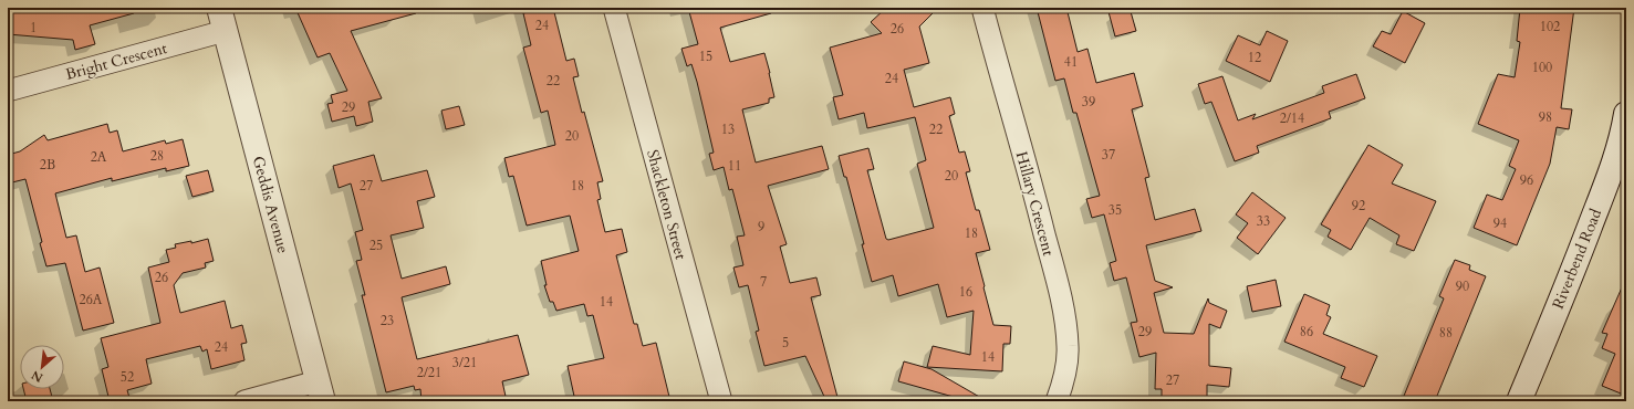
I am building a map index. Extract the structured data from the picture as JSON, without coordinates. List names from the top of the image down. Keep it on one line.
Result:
{"streets":{"street":["Bright Crescent","Hillary Crescent","Geddis Avenue","Shackleton Street","Riverbend Road"]},"crossings":[["Bright Crescent","Geddis Avenue"]],"house_numbers":["24","102","1","26","15","12","41","100","24","22","39","29","98","2/14","13","22","20","37","28","2A","2B","11","20","96","27","18","92","35","33","94","9","18","25","26","7","90","16","26A","14","23","29","86","88","5","24","14","3/21","2/21","52","27"],"north":"bottom left"}
